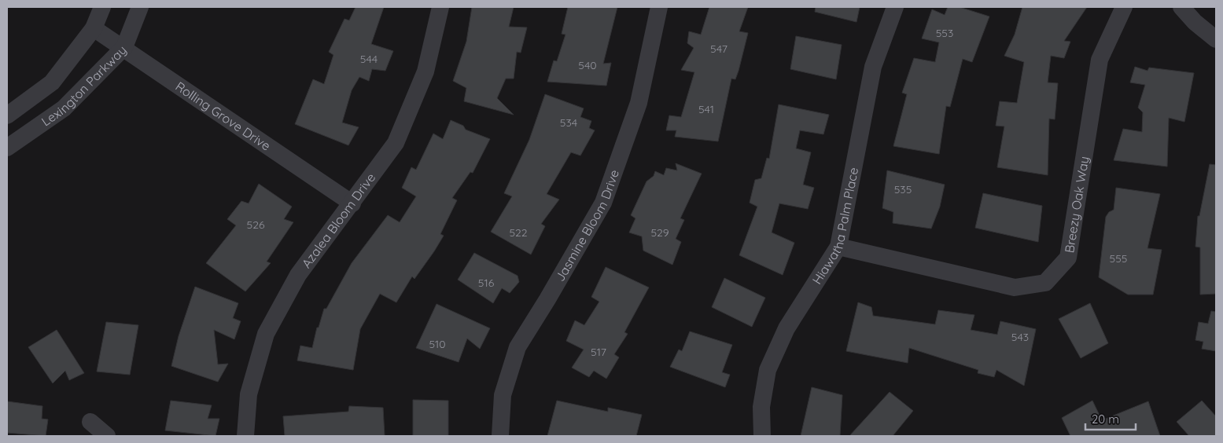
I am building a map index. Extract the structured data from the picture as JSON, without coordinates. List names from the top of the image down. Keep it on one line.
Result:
{"streets":{"street":["Lexington Parkway","Rolling Grove Drive","Breezy Oak Way","Azalea Bloom Drive","Hiawatha Palm Place","Jasmine Bloom Drive"]},"crossings":[["Lexington Parkway","Rolling Grove Drive"],["Rolling Grove Drive","Azalea Bloom Drive"],["Breezy Oak Way","Hiawatha Palm Place"]],"house_numbers":["553","547","544","540","541","534","535","526","522","529","555","516","543","510","517"],"scale_bar":"20 m"}
